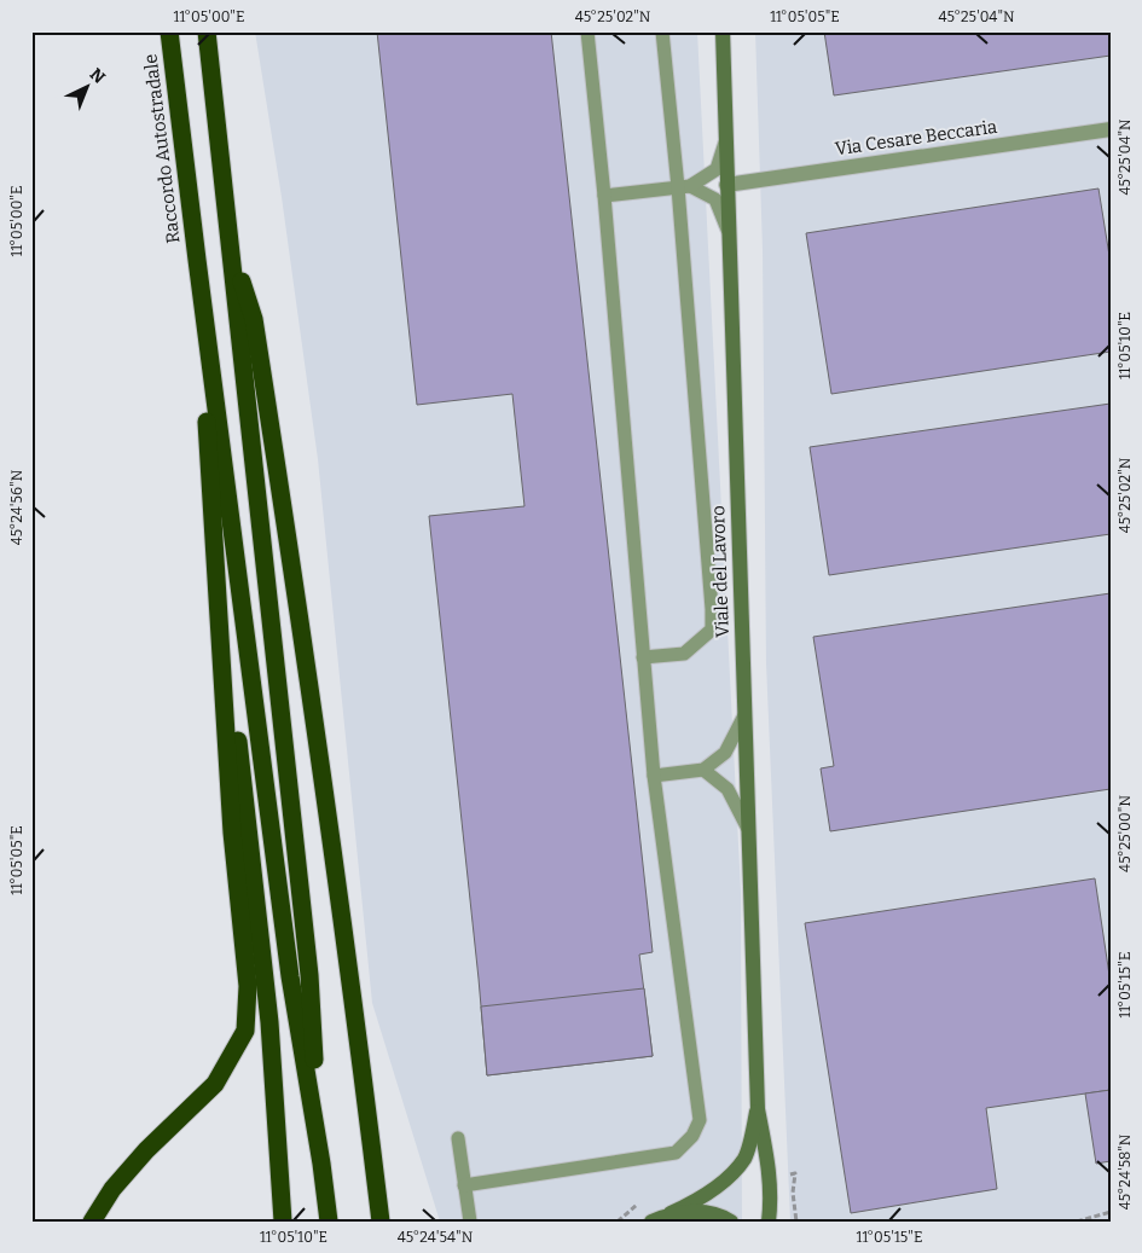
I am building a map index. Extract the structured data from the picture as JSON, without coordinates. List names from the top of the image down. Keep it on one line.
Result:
{"streets":{"highway":["Raccordo Autostradale"],"street":["Via Cesare Beccaria","Viale del Lavoro"]},"crossings":[["Via Cesare Beccaria","Viale del Lavoro"]],"north":"top right","coordinates":["11°05'00\"E","45°25'02\"N","11°05'05\"E","45°25'04\"N","11°05'10\"E","45°24'56\"N","45°25'00\"N","11°05'15\"E","45°24'58\"N","45°24'54\"N"]}
